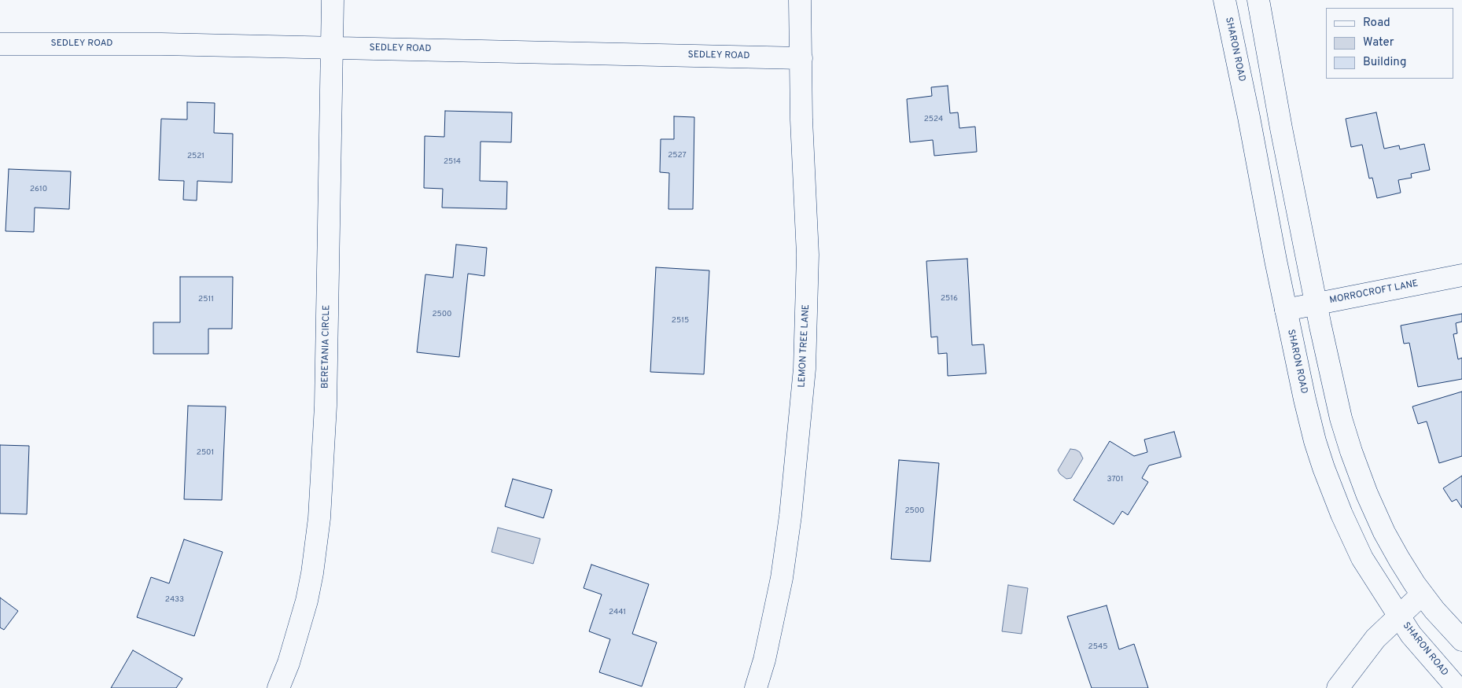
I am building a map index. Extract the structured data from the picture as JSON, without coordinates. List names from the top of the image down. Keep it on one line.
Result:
{"streets":{"street":["SEDLEY ROAD","SHARON ROAD","MORROCROFT LANE","LEMON TREE LANE","BERETANIA CIRCLE"]},"crossings":[["SEDLEY ROAD","LEMON TREE LANE"],["SEDLEY ROAD","BERETANIA CIRCLE"],["SHARON ROAD","MORROCROFT LANE"]],"house_numbers":["2524","2527","2521","2514","2610","2516","2511","2500","2515","2501","3701","2500","2433","2441","2545"],"legend":["Road","Water","Building"]}
